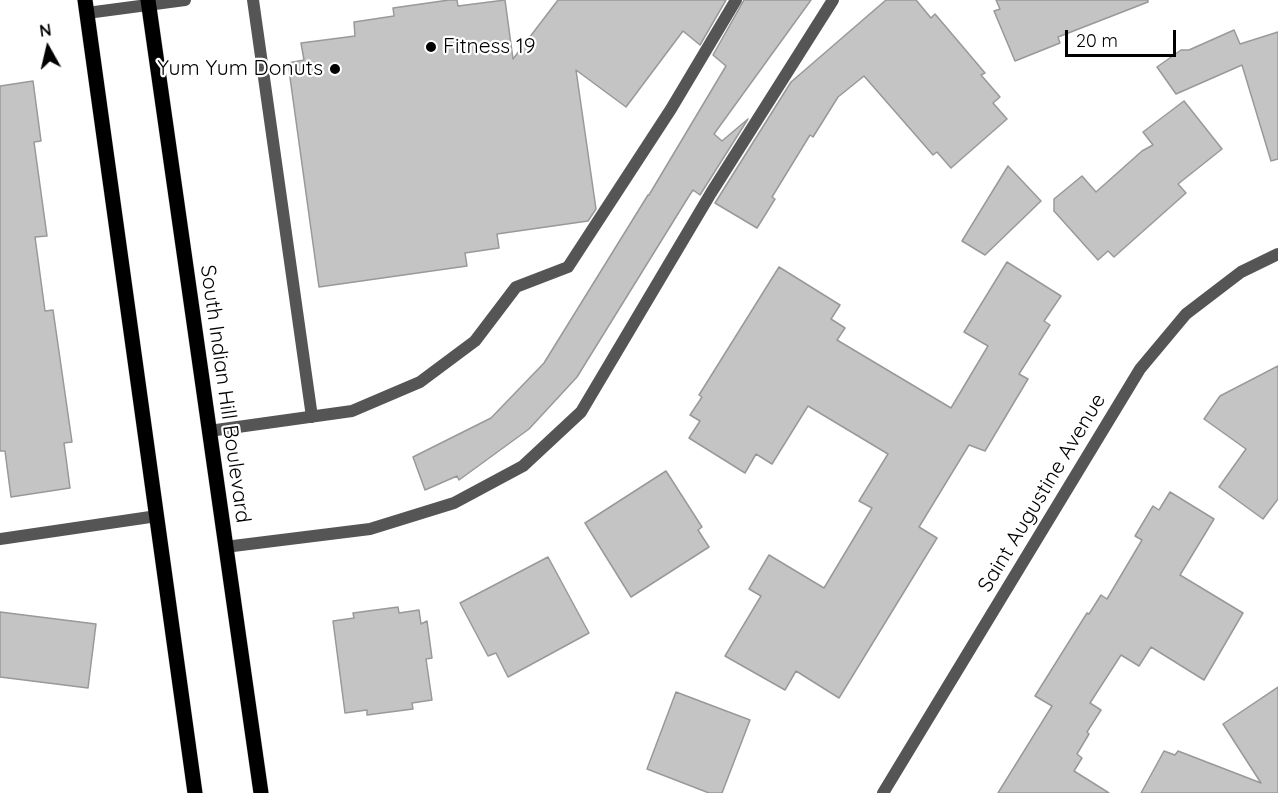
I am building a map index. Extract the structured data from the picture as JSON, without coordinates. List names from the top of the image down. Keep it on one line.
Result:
{"streets":{"main road":["South Indian Hill Boulevard"],"street":["Saint Augustine Avenue"]},"places":["Fitness 19","Yum Yum Donuts"],"scale_bar":"20 m","north":"top"}
